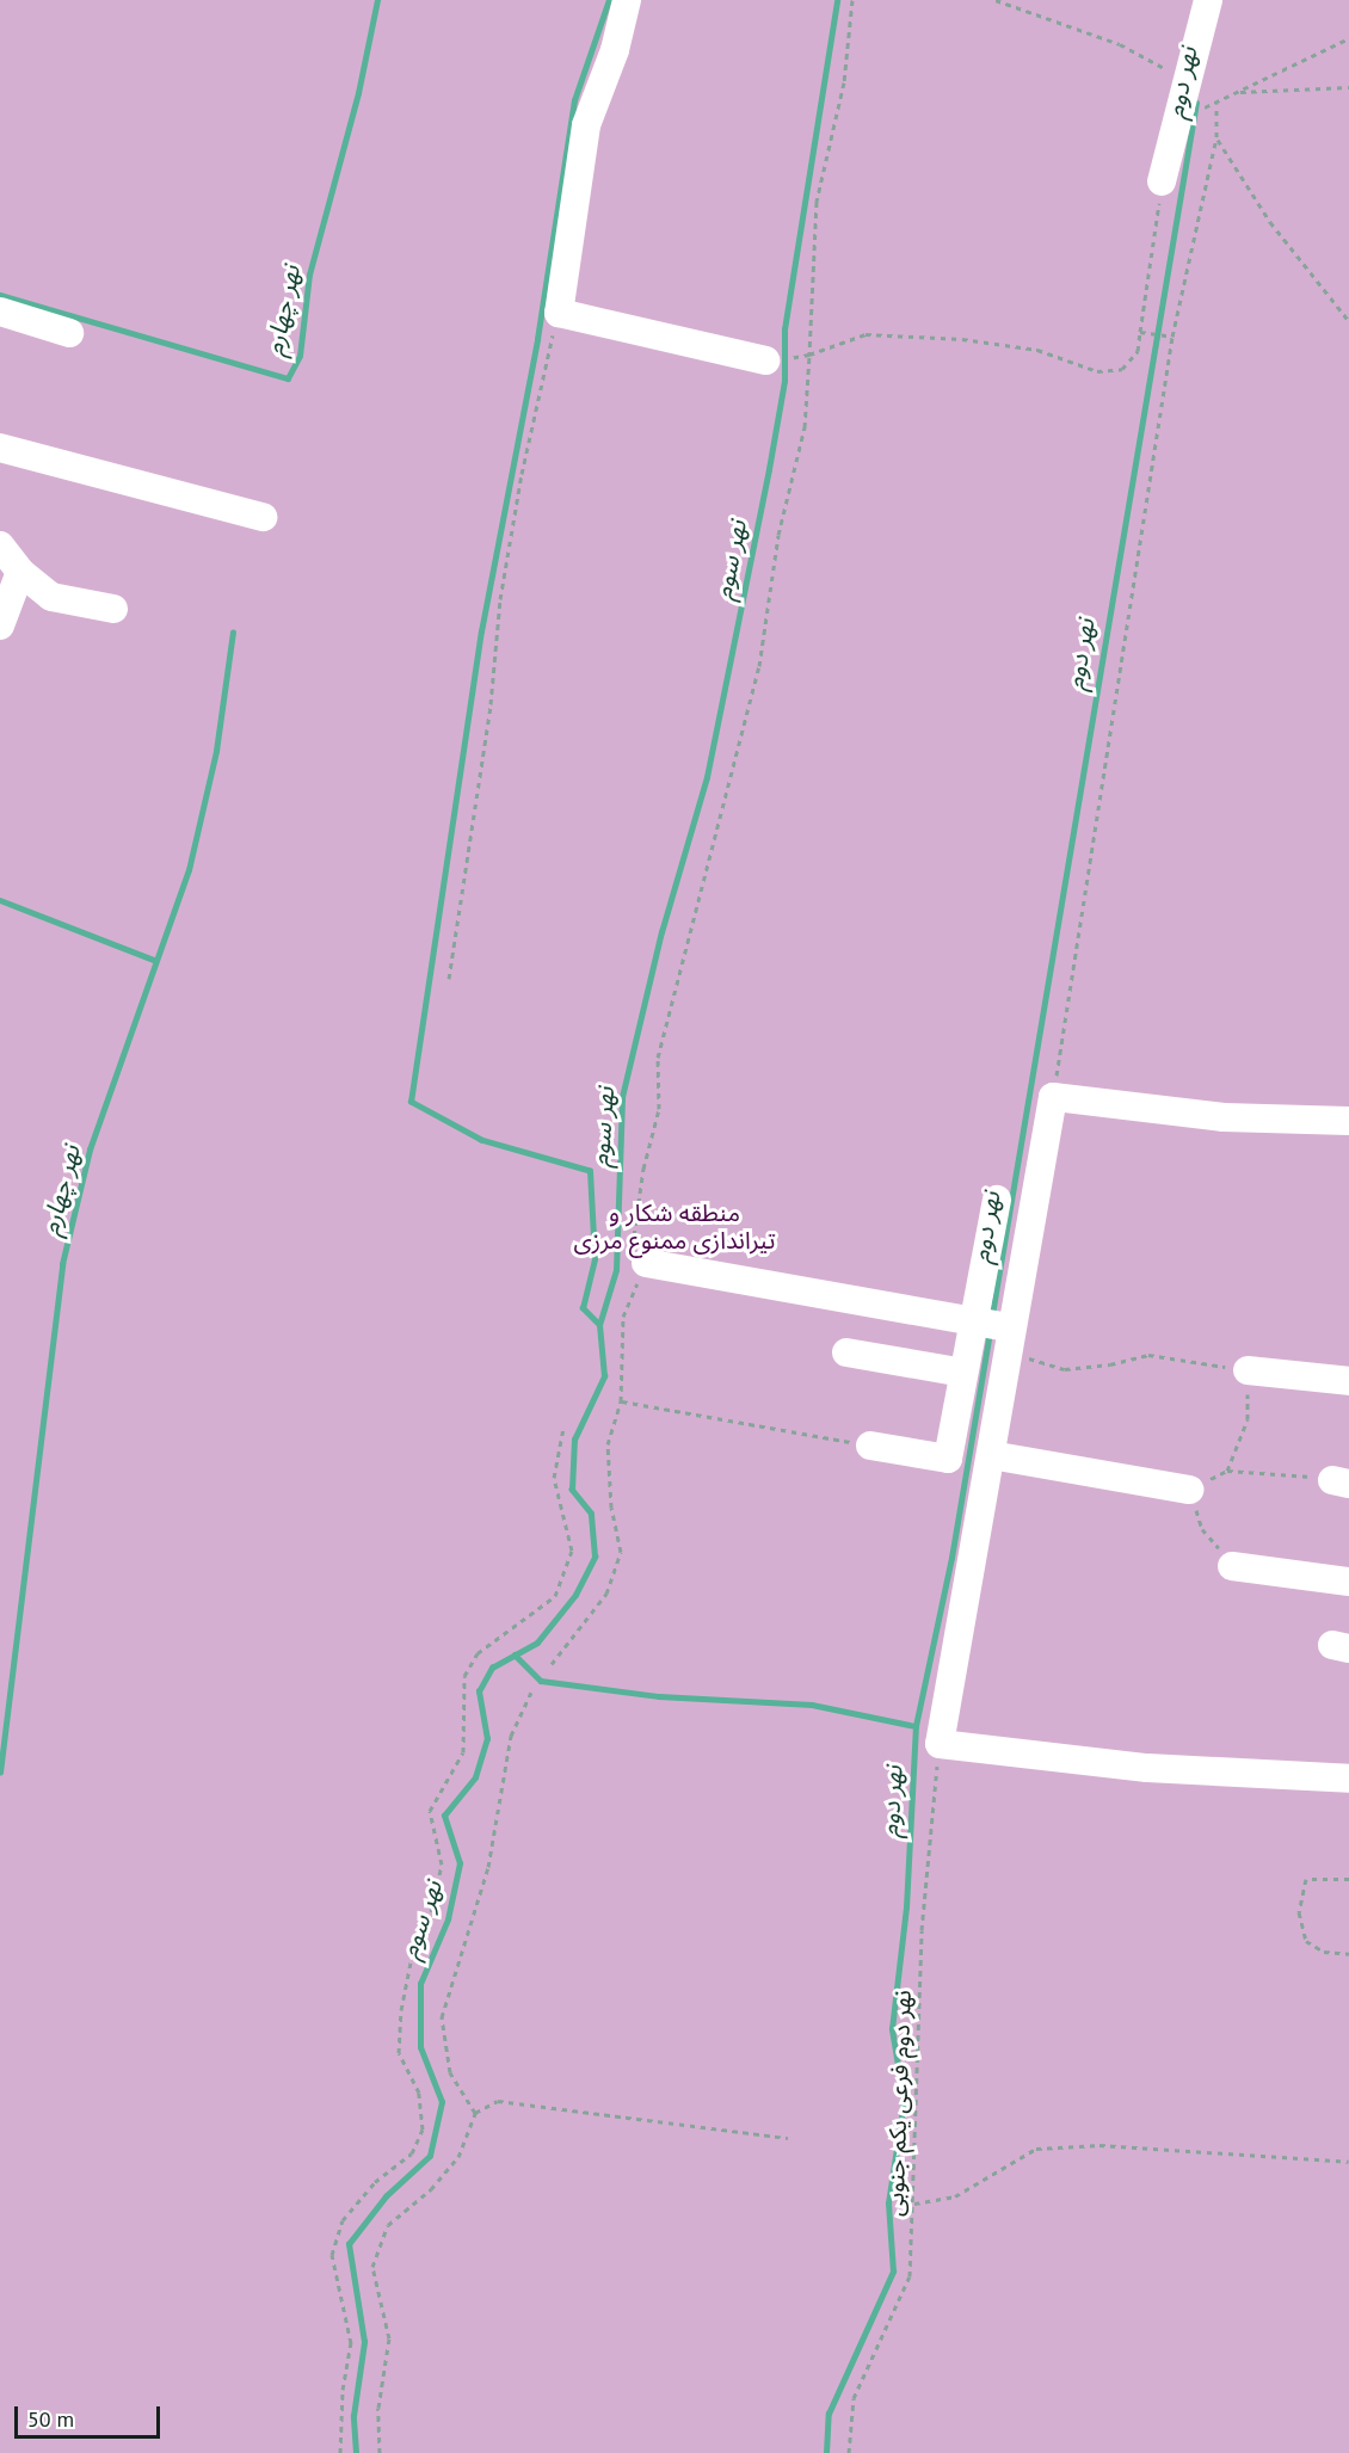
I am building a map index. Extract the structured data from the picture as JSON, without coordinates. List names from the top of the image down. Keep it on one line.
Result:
{"streets":{"path":["نهر دوم فرعی یکم جنوبی"]},"water":["نهر دوم","نهر چهارم","نهر سوم"],"parks":["منطقه شکار و تیراندازی ممنوع مرزی"],"scale_bar":"50 m"}
